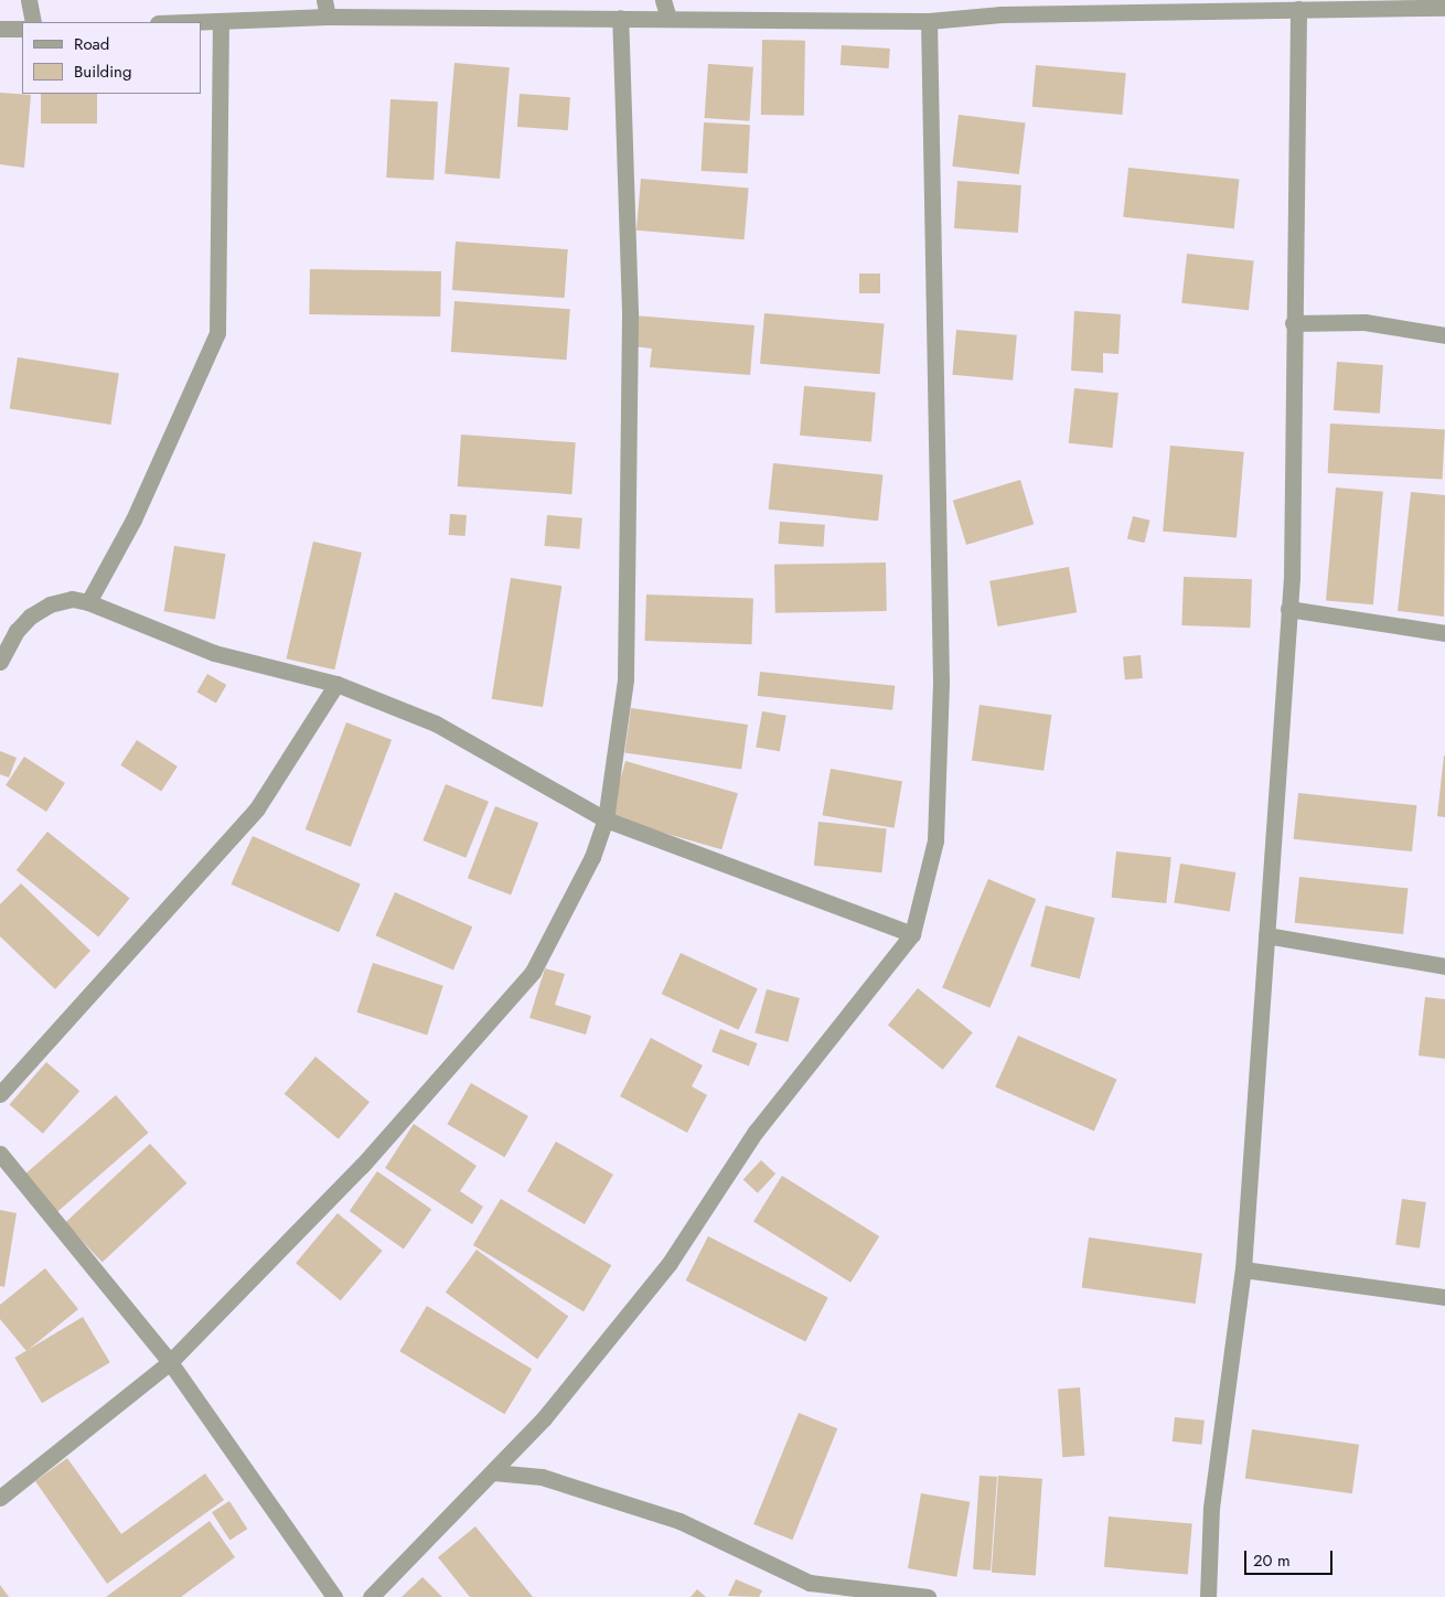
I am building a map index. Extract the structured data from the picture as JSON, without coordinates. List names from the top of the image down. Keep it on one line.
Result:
{"legend":["Road","Building"],"scale_bar":"20 m"}
